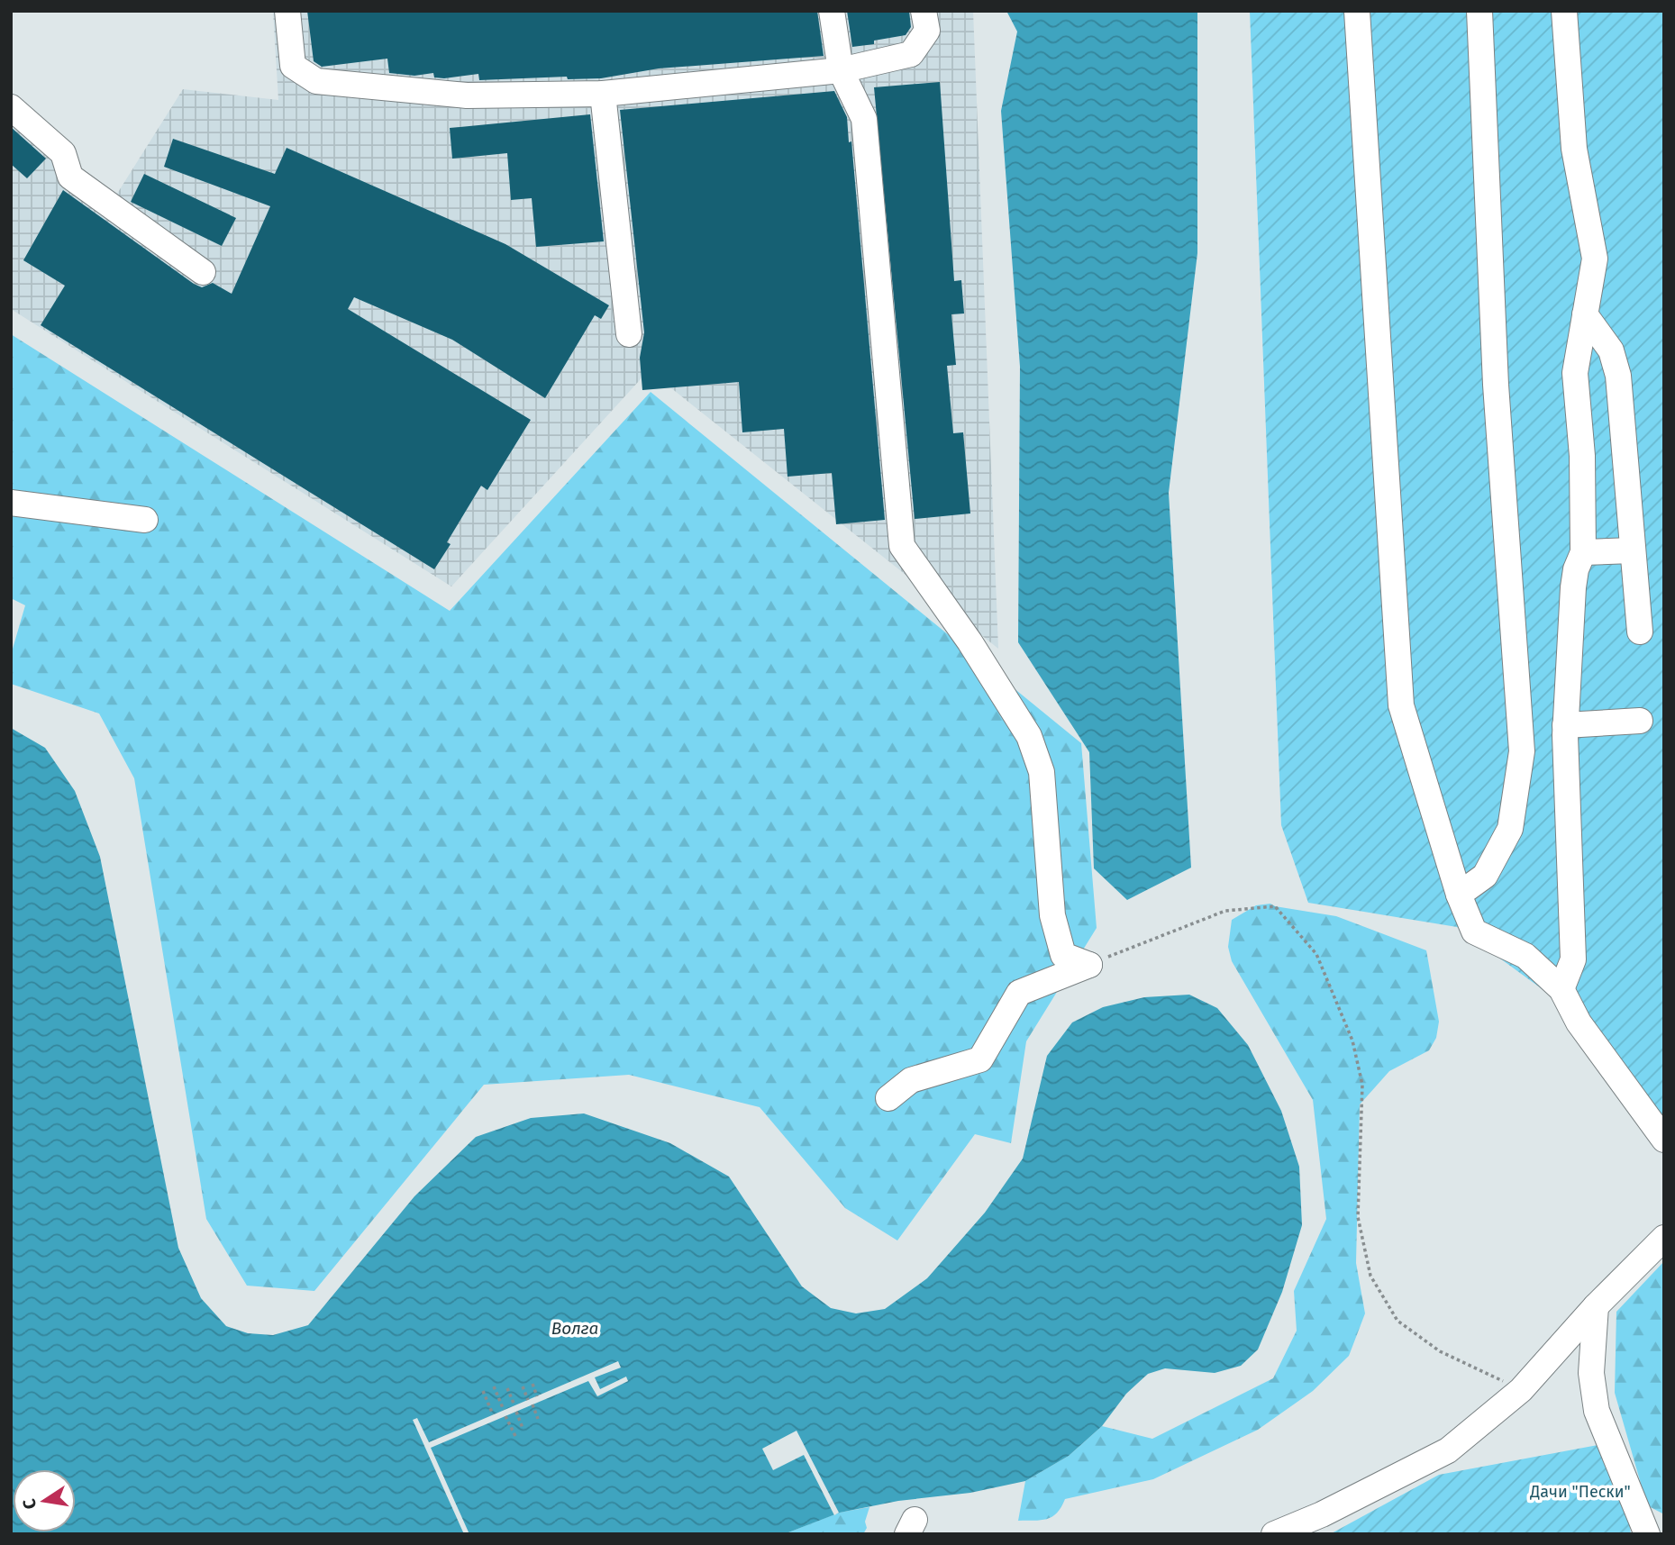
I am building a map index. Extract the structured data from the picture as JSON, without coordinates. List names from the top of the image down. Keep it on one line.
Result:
{"water":["Волга"],"parks":["Дачи \"Пески\""],"north":"left"}
